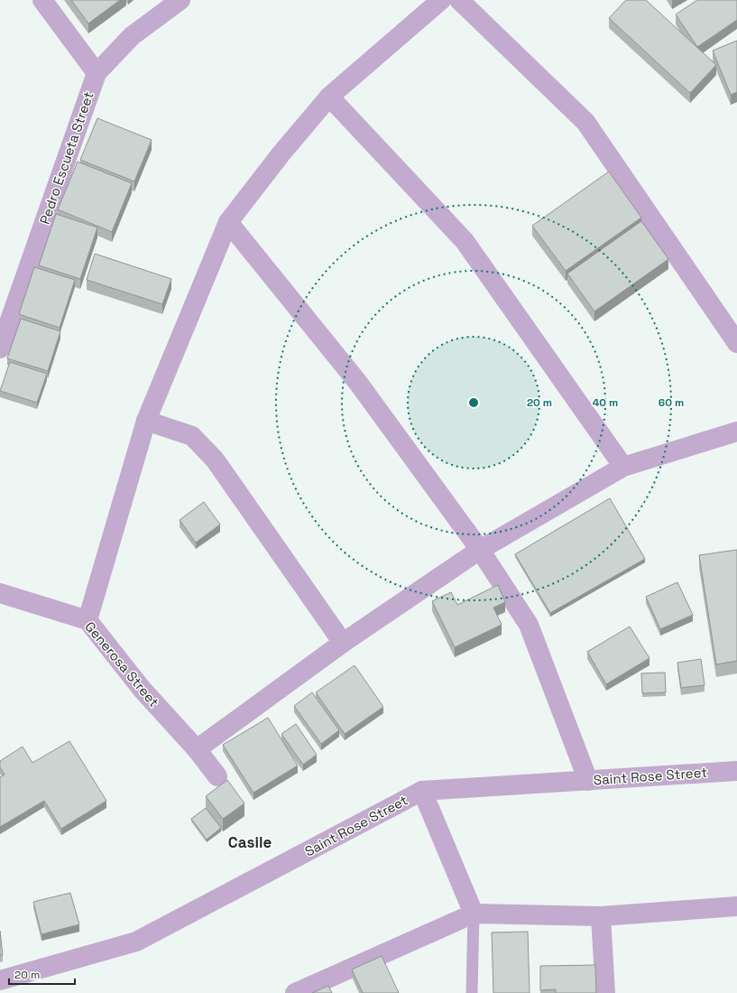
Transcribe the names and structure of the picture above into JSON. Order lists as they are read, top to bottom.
{
  "streets": {
    "street": ["Pedro Escueta Street", "Generosa Street", "Saint Rose Street"]
  },
  "districts": ["Casile"],
  "scale_bar": "20 m",
  "rings": ["20 m", "40 m", "60 m"]
}
